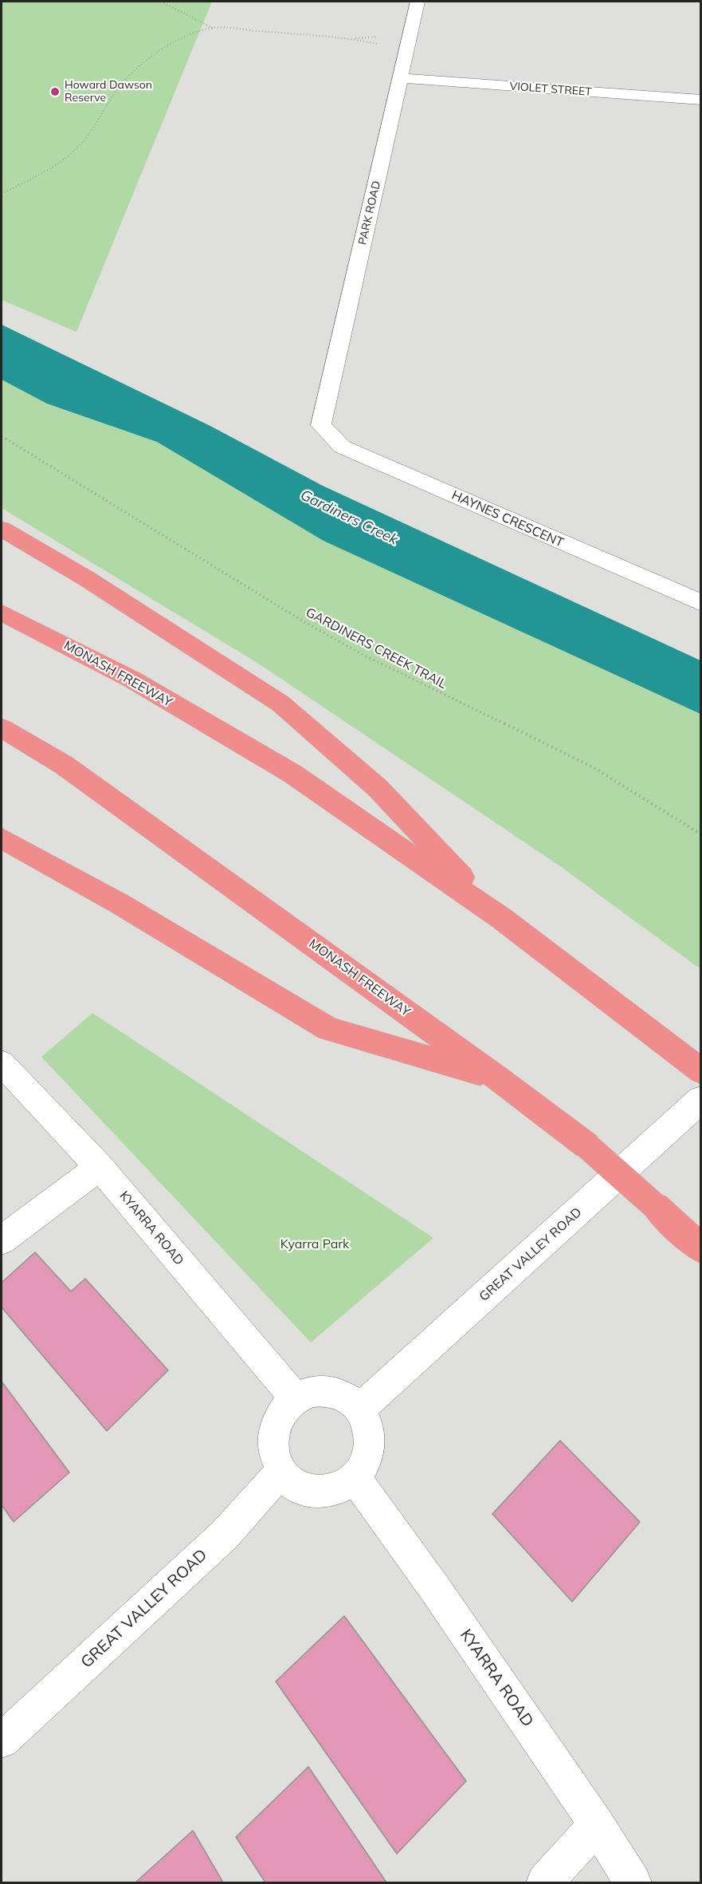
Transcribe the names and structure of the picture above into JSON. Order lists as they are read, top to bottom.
{
  "streets": {
    "highway": ["MONASH FREEWAY"],
    "street": [
      "VIOLET STREET",
      "PARK ROAD",
      "HAYNES CRESCENT",
      "KYARRA ROAD",
      "GREAT VALLEY ROAD"
    ],
    "path": ["GARDINERS CREEK TRAIL"]
  },
  "crossings": [
    ["VIOLET STREET", "PARK ROAD"],
    ["PARK ROAD", "HAYNES CRESCENT"],
    ["KYARRA ROAD", "GREAT VALLEY ROAD"]
  ],
  "water": ["Gardiners Creek"],
  "parks": ["Kyarra Park"],
  "places": ["Howard Dawson Reserve"]
}
